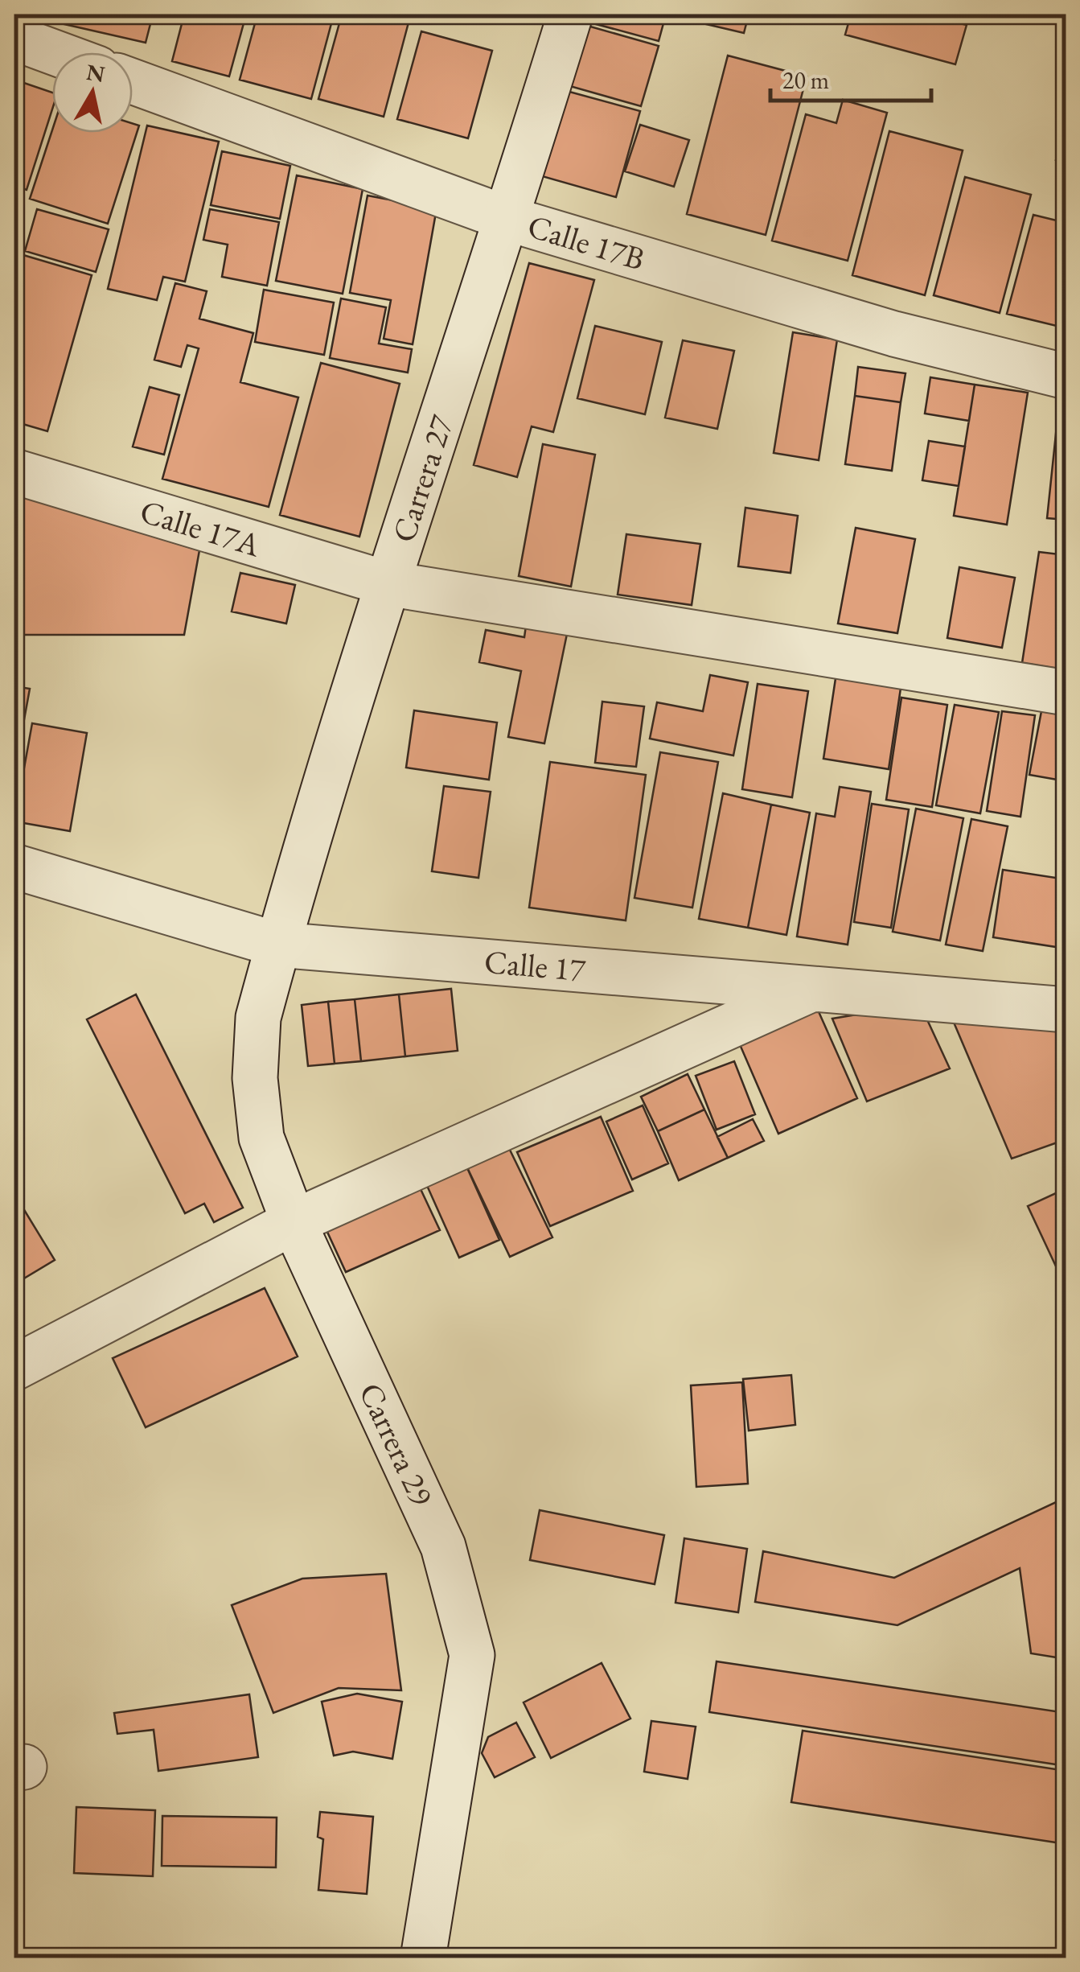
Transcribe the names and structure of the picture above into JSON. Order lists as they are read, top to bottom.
{
  "streets": {
    "street": [
      "Calle 17B",
      "Carrera 27",
      "Calle 17A",
      "Calle 17",
      "Carrera 29"
    ]
  },
  "crossings": [
    ["Calle 17B", "Carrera 27"],
    ["Carrera 27", "Calle 17A"],
    ["Carrera 27", "Calle 17"],
    ["Carrera 27", "Carrera 29"],
    ["Calle 17", "Carrera 29"]
  ],
  "scale_bar": "20 m",
  "north": "top"
}
